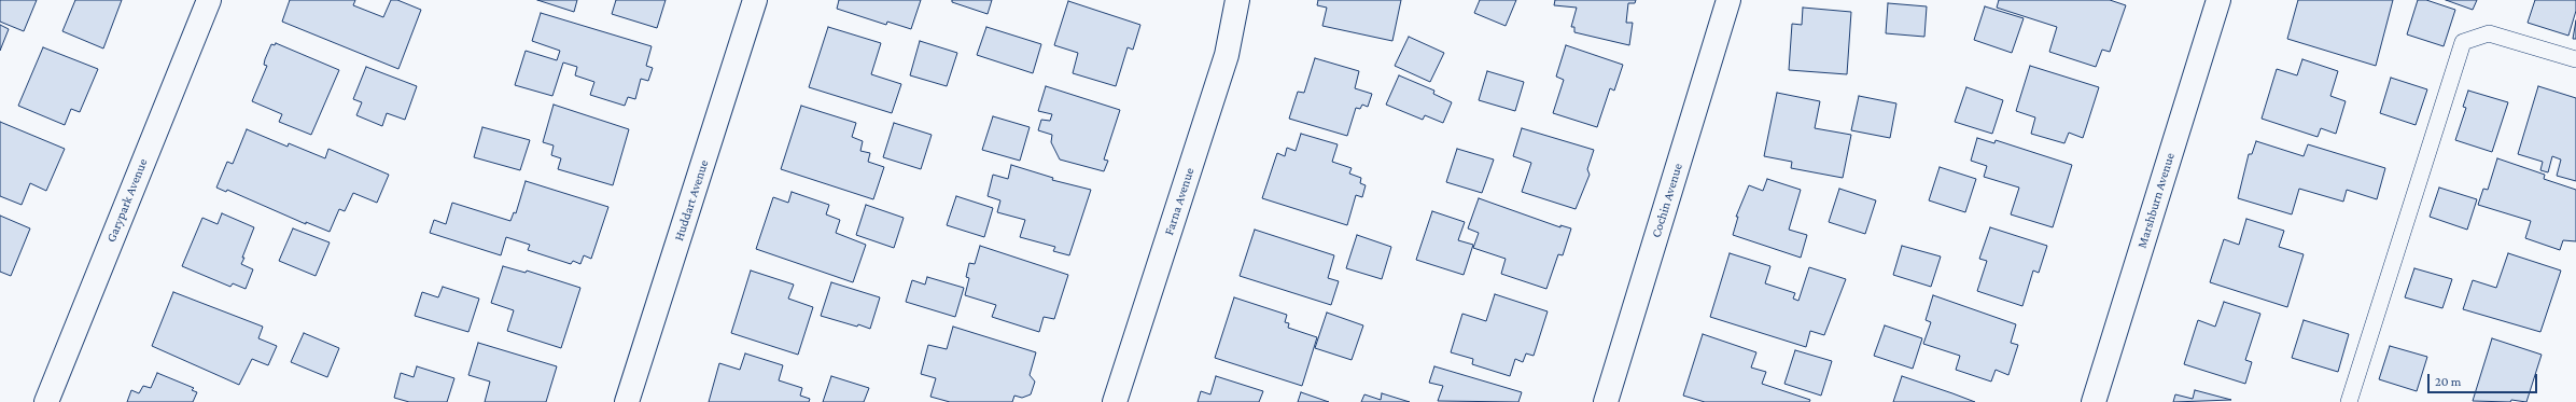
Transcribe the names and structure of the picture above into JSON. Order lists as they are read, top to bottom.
{
  "streets": {
    "street": [
      "Garypark Avenue",
      "Huddart Avenue",
      "Cochin Avenue",
      "Marshburn Avenue",
      "Farna Avenue"
    ]
  },
  "scale_bar": "20 m"
}
